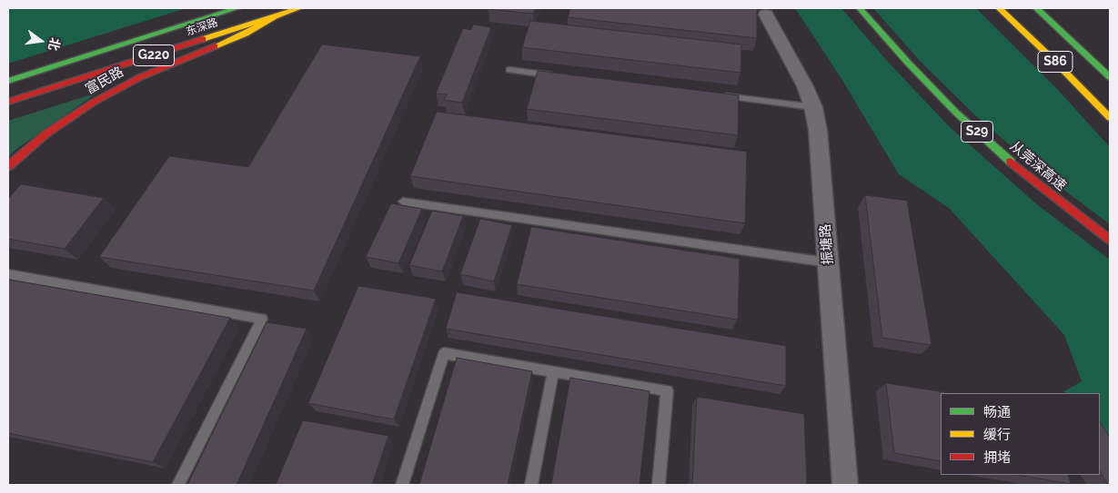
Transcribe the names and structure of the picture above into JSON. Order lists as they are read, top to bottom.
{
  "streets": {
    "main road": [
      "东深路",
      "G220",
      "S86",
      "富民路",
      "S29",
      "从莞深高速"
    ],
    "street": ["振塘路"]
  },
  "crossings": [
    ["东深路", "富民路"]
  ],
  "legend": ["畅通", "缓行", "拥堵"],
  "north": "right"
}
